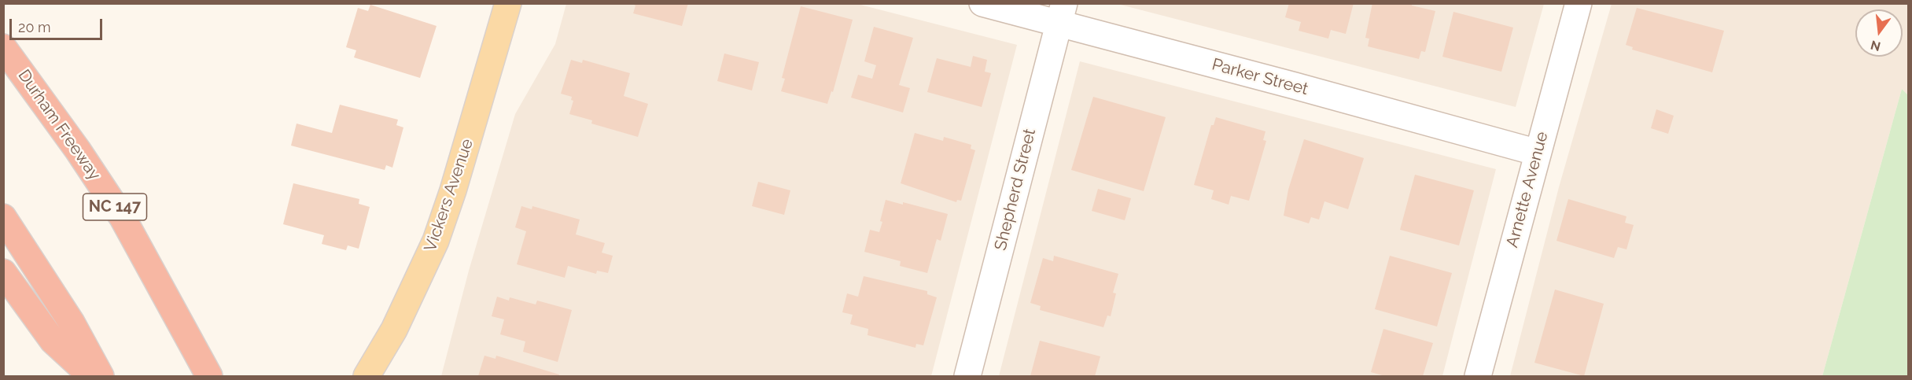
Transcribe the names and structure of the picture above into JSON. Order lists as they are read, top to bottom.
{
  "streets": {
    "highway": ["Durham Freeway", "NC 147"],
    "main road": ["Vickers Avenue"],
    "street": ["Parker Street", "Shepherd Street", "Arnette Avenue"]
  },
  "crossings": [
    ["Parker Street", "Shepherd Street"],
    ["Parker Street", "Arnette Avenue"]
  ],
  "scale_bar": "20 m",
  "north": "bottom"
}
